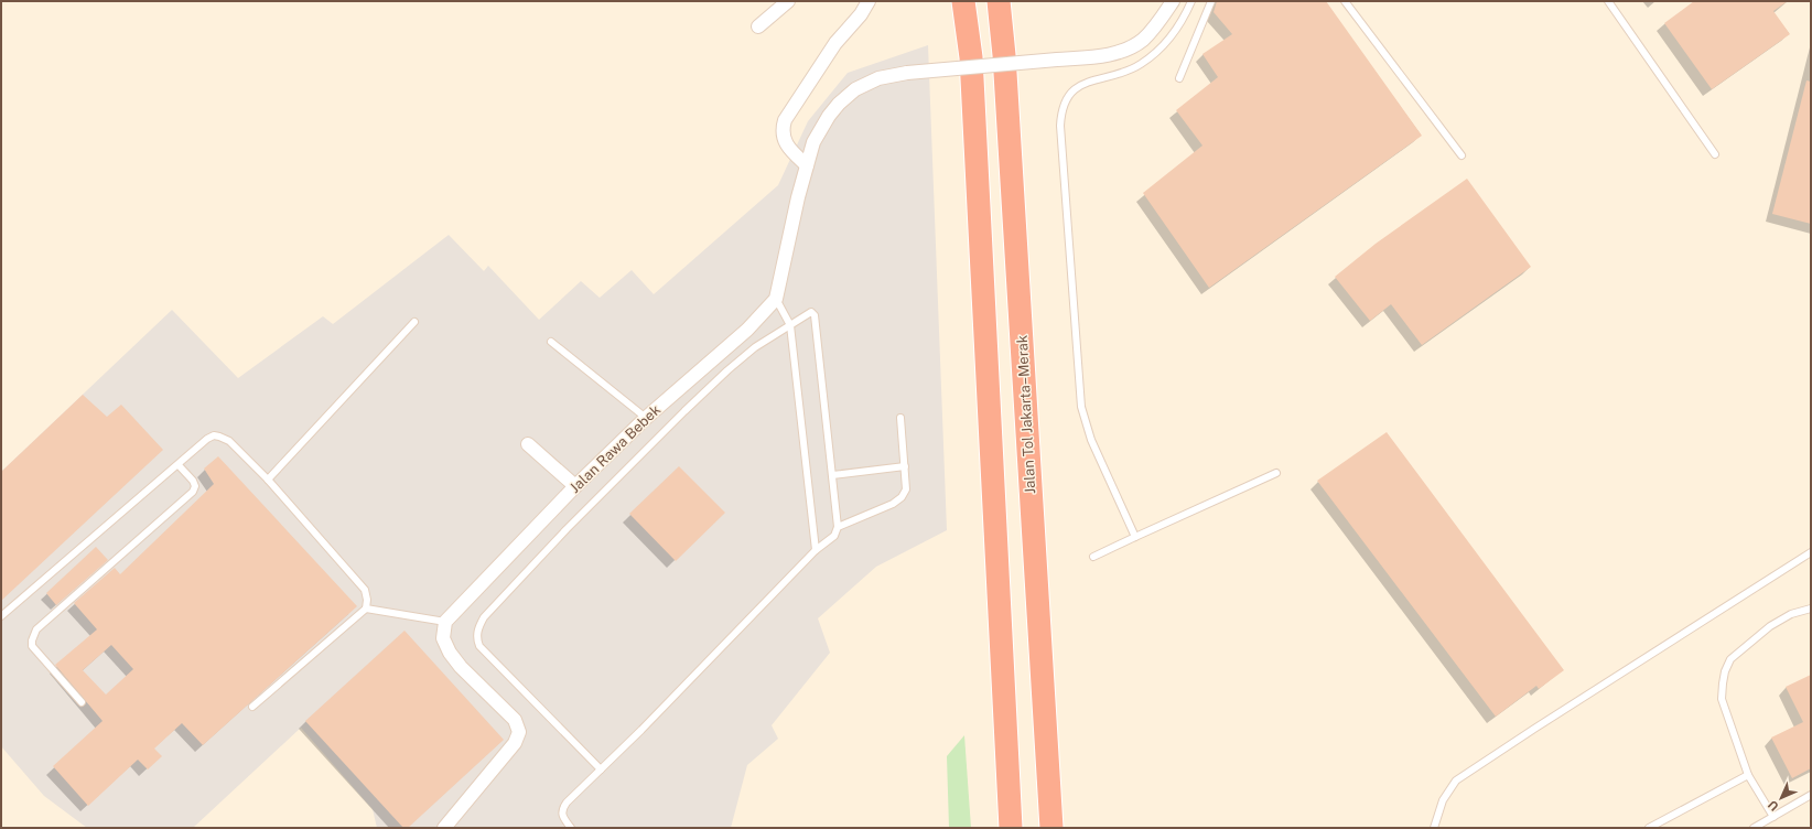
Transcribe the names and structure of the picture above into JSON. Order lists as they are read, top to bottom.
{
  "streets": {
    "highway": ["Jalan Tol Jakarta–Merak"],
    "street": ["Jalan Rawa Bebek"]
  },
  "north": "bottom left"
}
